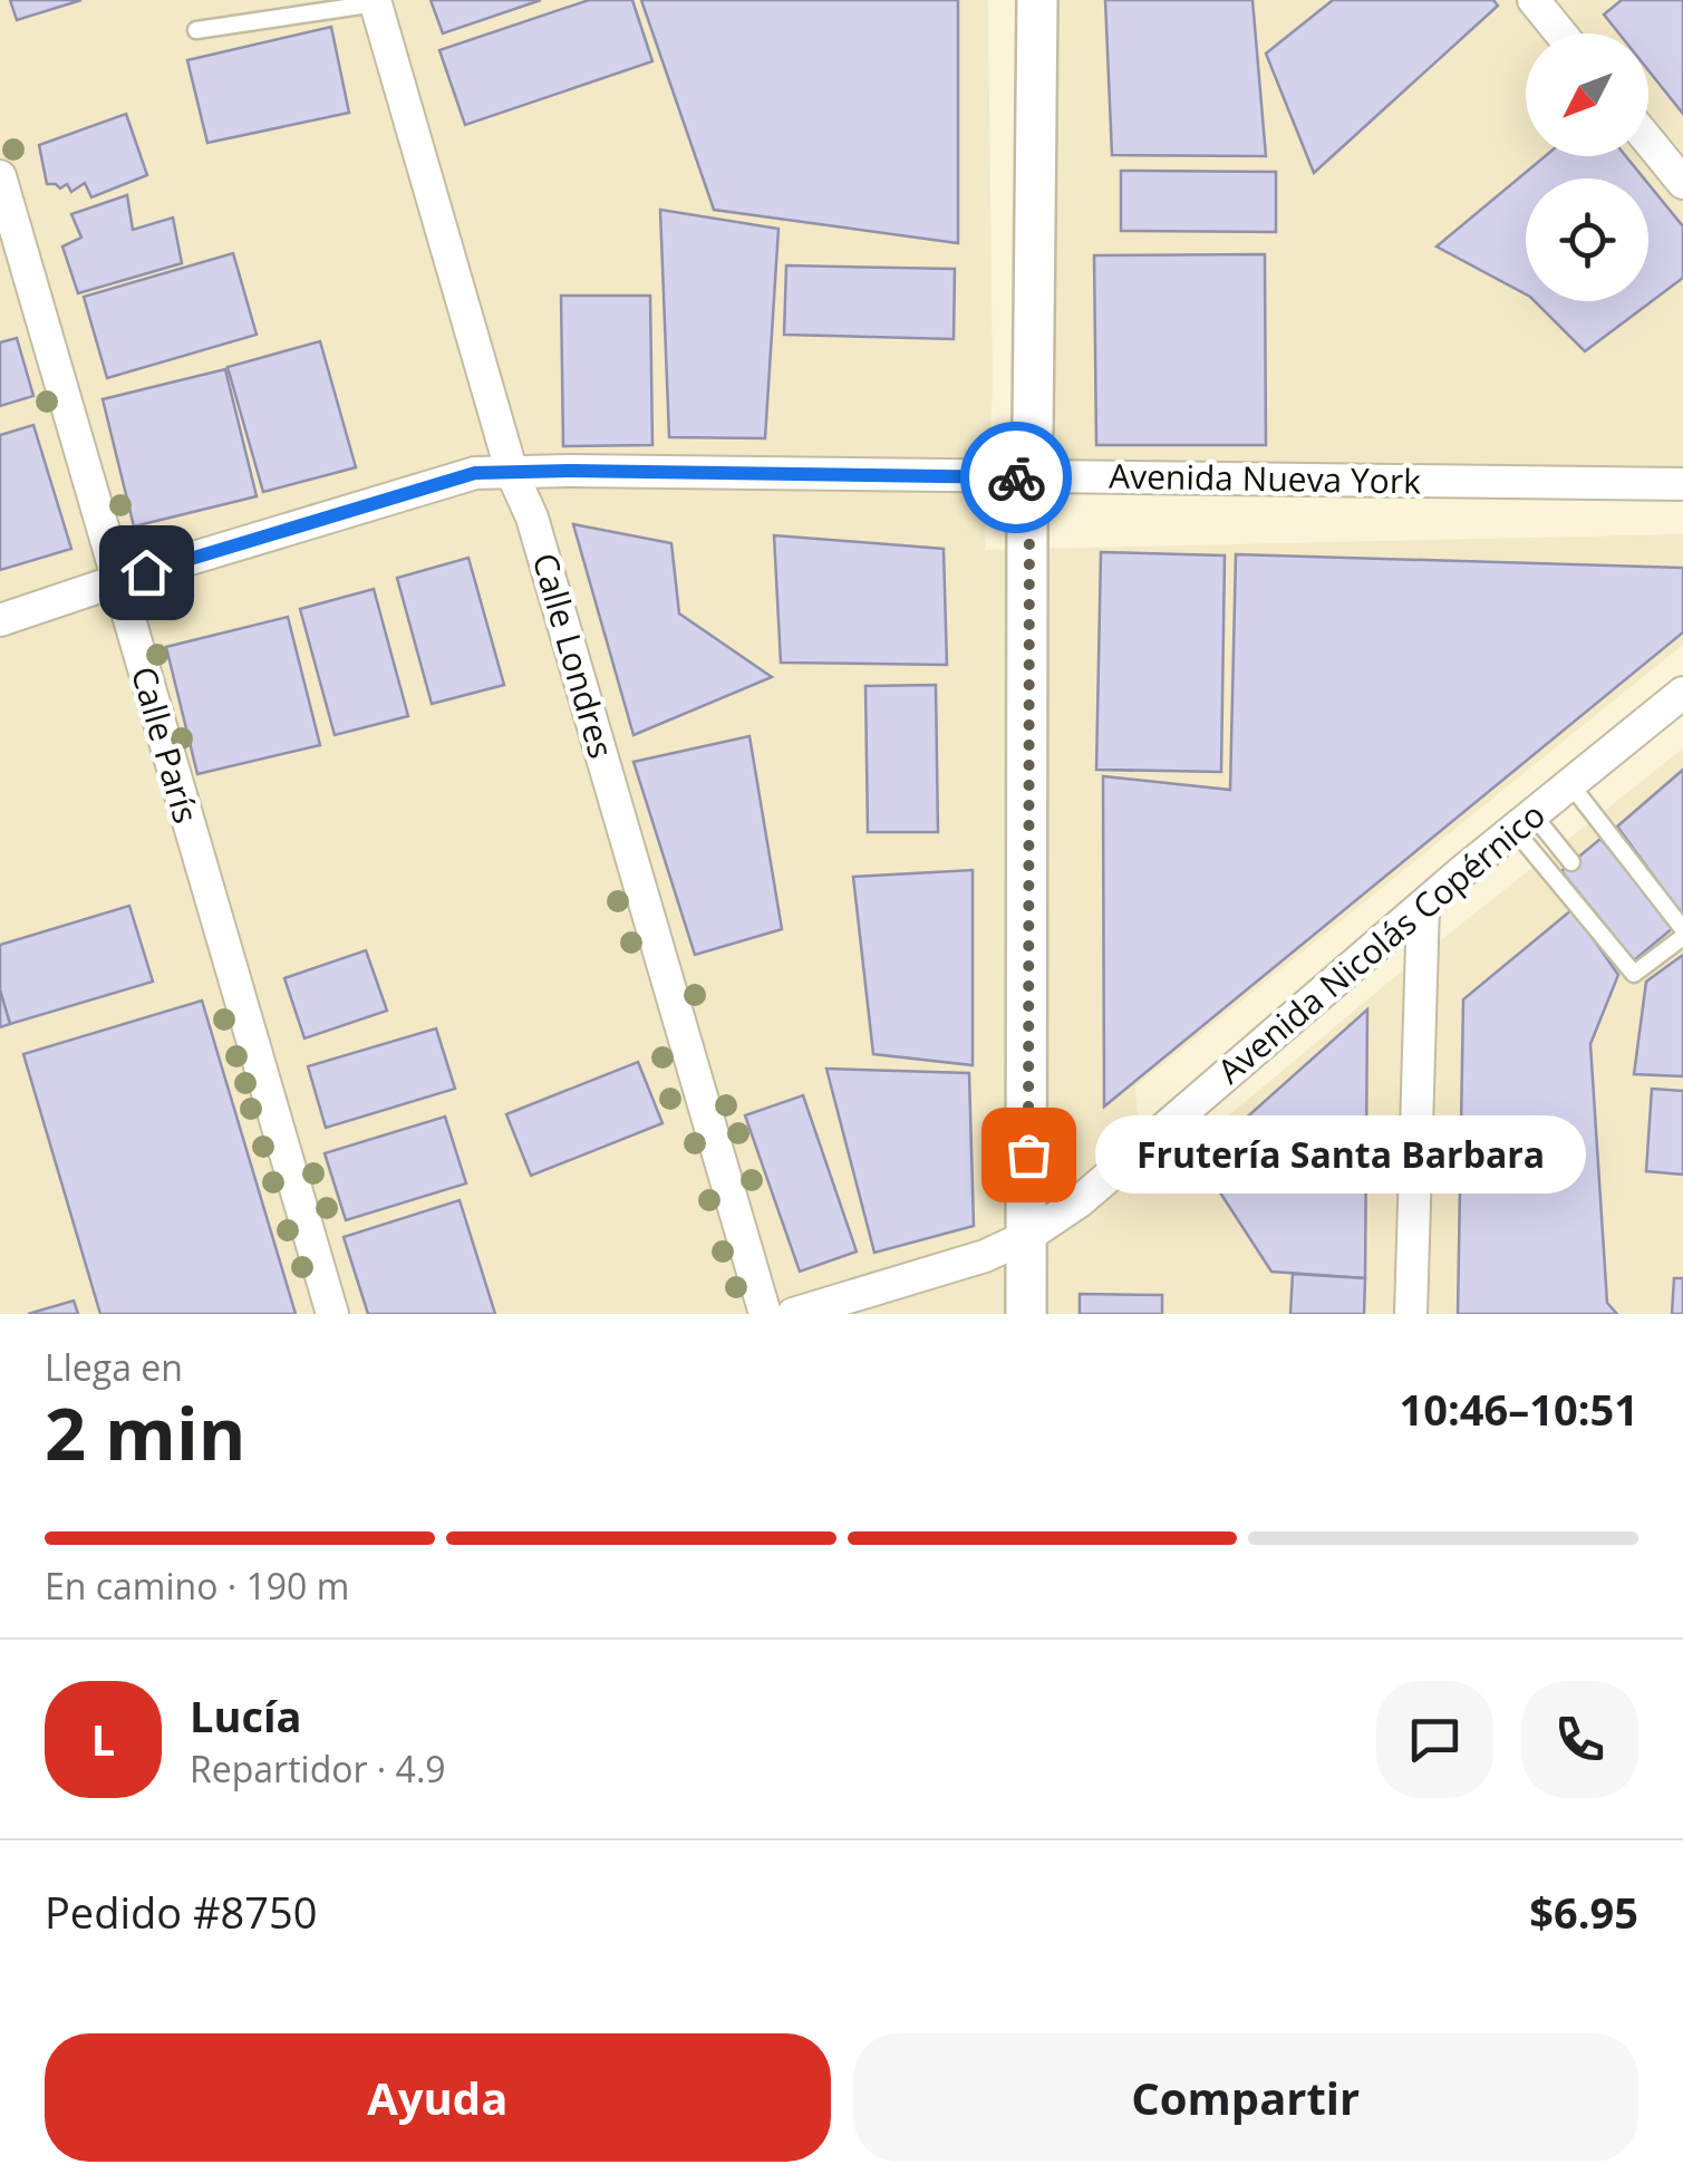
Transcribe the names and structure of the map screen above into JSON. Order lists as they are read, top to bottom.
{
  "streets": {
    "street": [
      "Avenida Nueva York",
      "Calle Londres",
      "Calle París",
      "Avenida Nicolás Copérnico"
    ]
  },
  "crossings": [
    ["Avenida Nueva York", "Calle Londres"],
    ["Avenida Nueva York", "Calle París"]
  ],
  "places": ["Frutería Santa Barbara"],
  "north": "bottom left",
  "page": {
    "bubble": "Frutería Santa Barbara",
    "heading": ["2 min", "Llega en", "10:46–10:51"],
    "panel": [
      "Lucía",
      "Repartidor · 4.9",
      "Pedido #8750",
      "$6.95"
    ],
    "bar": "En camino · 190 m",
    "round": "L",
    "buttons": ["Ayuda", "Compartir"]
  }
}
